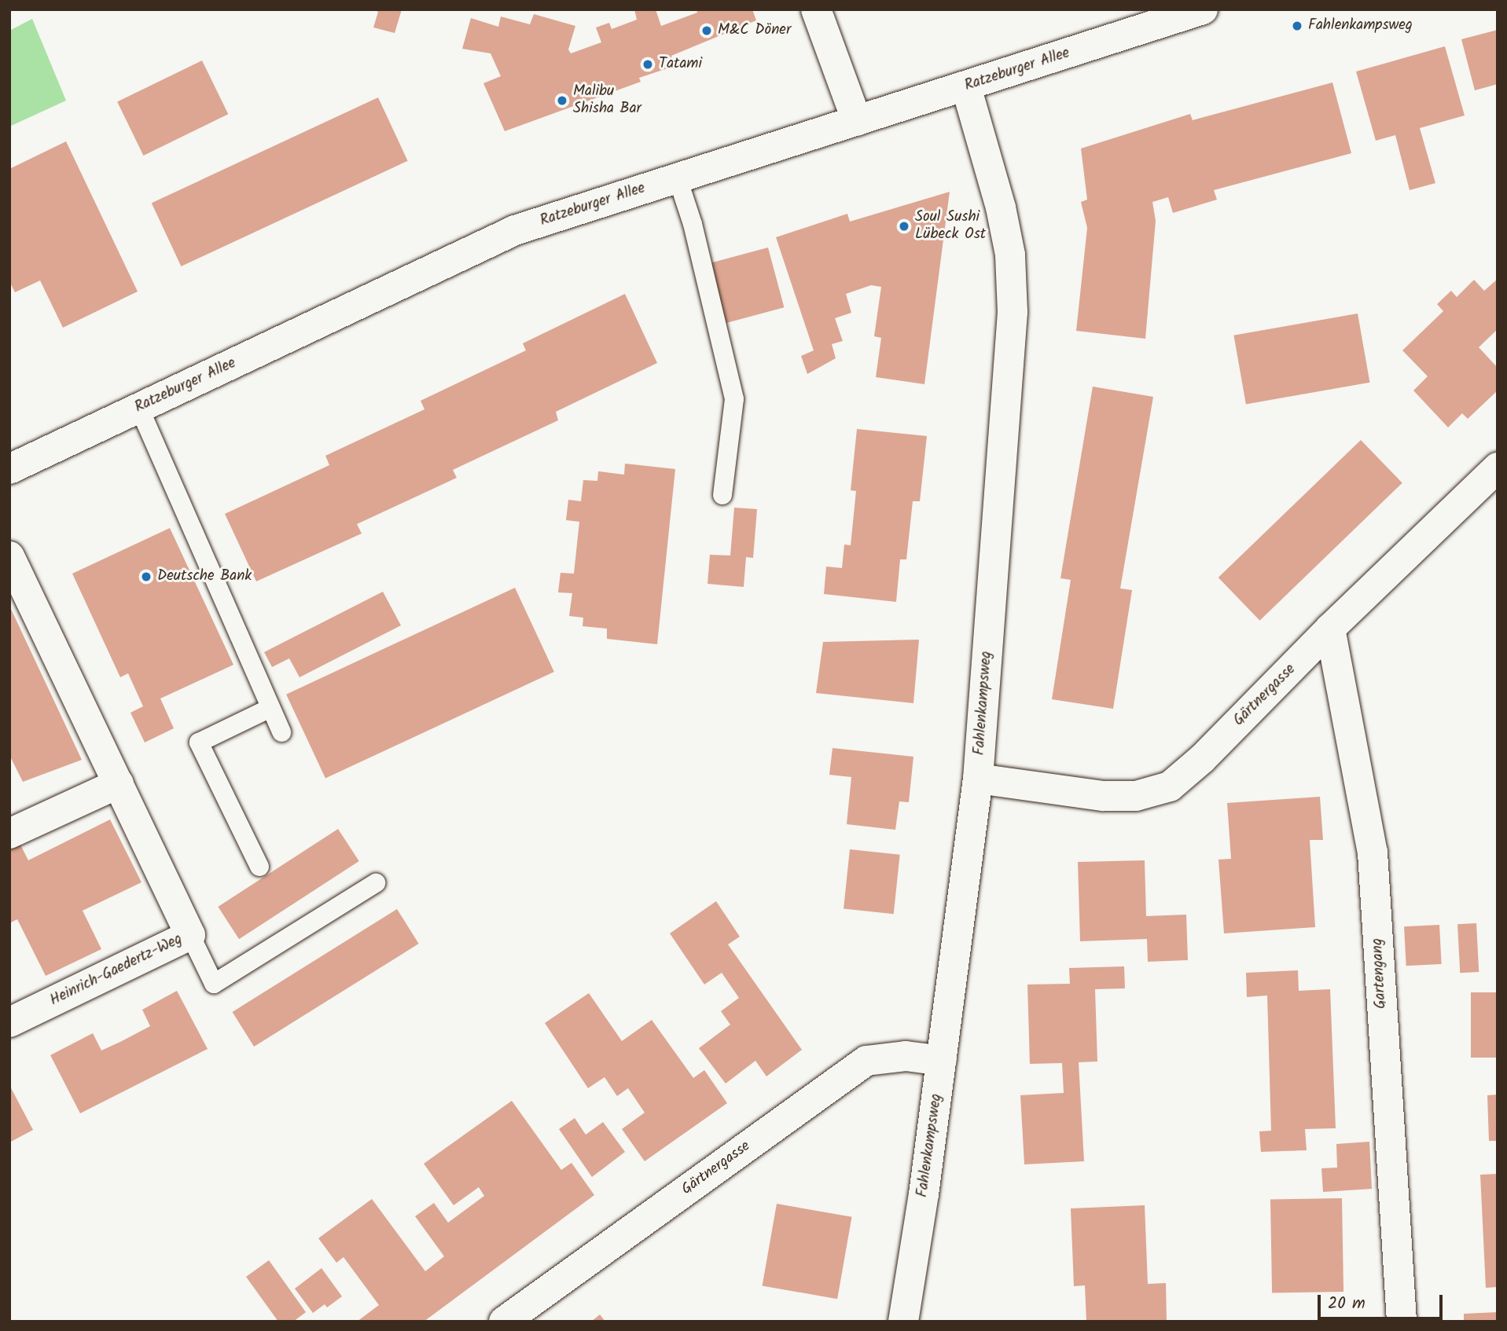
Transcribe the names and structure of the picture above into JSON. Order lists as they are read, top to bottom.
{
  "streets": {
    "street": [
      "Ratzeburger Allee",
      "Gärtnergasse",
      "Fahlenkampsweg",
      "Heinrich-Gaedertz-Weg",
      "Gartengang"
    ]
  },
  "crossings": [
    ["Ratzeburger Allee", "Fahlenkampsweg"],
    ["Gärtnergasse", "Fahlenkampsweg"],
    ["Gärtnergasse", "Gartengang"]
  ],
  "places": [
    "Fahlenkampsweg",
    "M&C Döner",
    "Tatami",
    "Malibu Shisha Bar",
    "Soul Sushi Lübeck Ost",
    "Deutsche Bank"
  ],
  "scale_bar": "20 m"
}
